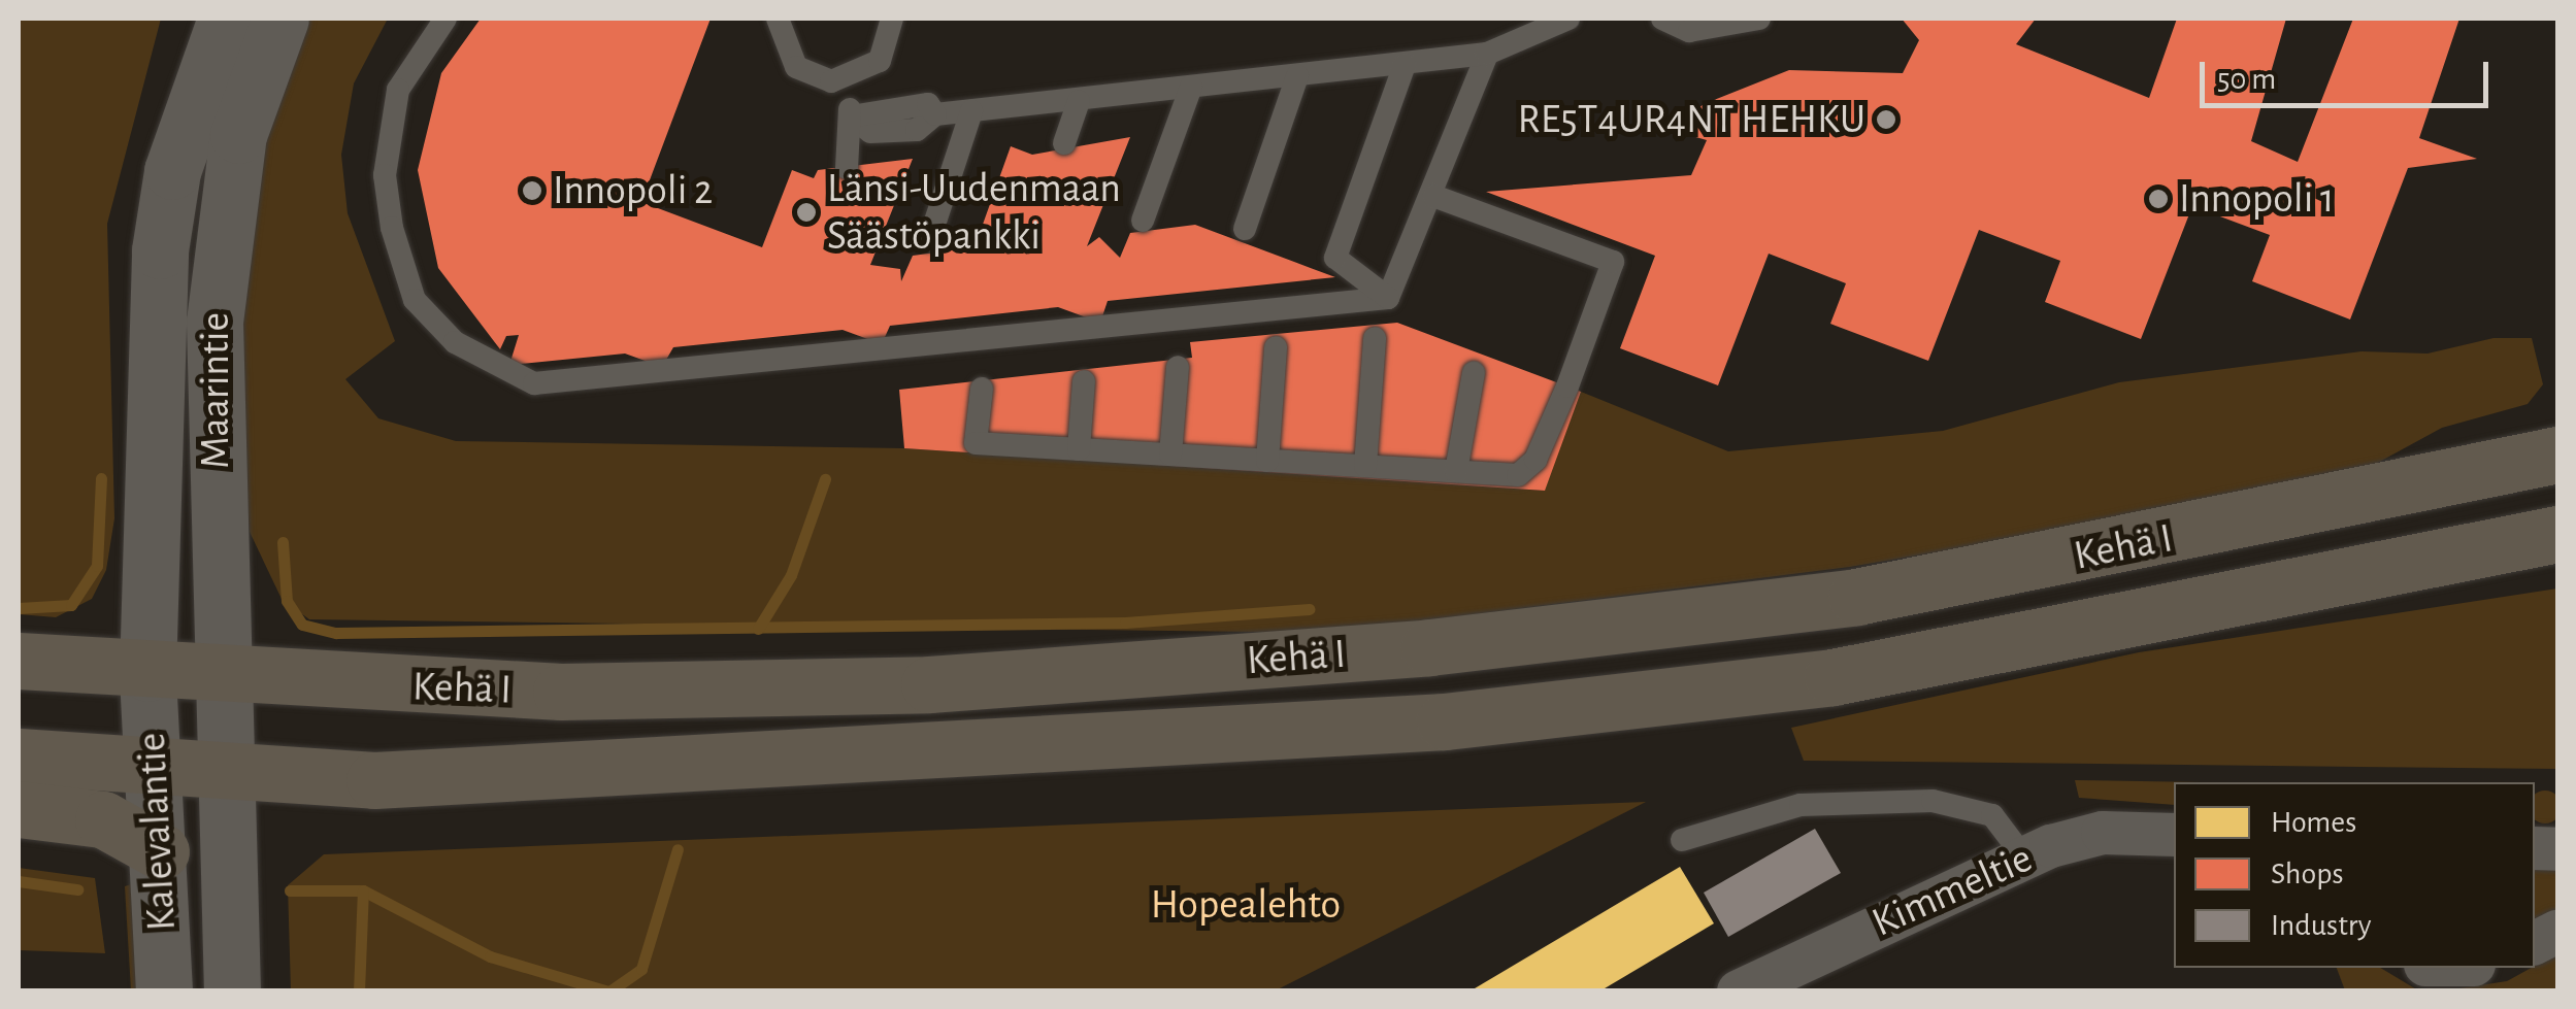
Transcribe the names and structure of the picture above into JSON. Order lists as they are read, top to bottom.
{
  "streets": {
    "highway": ["Kehä I"],
    "main road": ["Maarintie", "Kalevalantie"],
    "street": ["Kimmeltie"]
  },
  "crossings": [
    ["Maarintie", "Kehä I"],
    ["Maarintie", "Kalevalantie"],
    ["Kehä I", "Kalevalantie"]
  ],
  "parks": ["Hopealehto"],
  "places": [
    "RE5T4UR4NT HEHKU",
    "Innopoli 2",
    "Innopoli 1",
    "Länsi-Uudenmaan Säästöpankki"
  ],
  "legend": ["Homes", "Shops", "Industry"],
  "scale_bar": "50 m"
}
